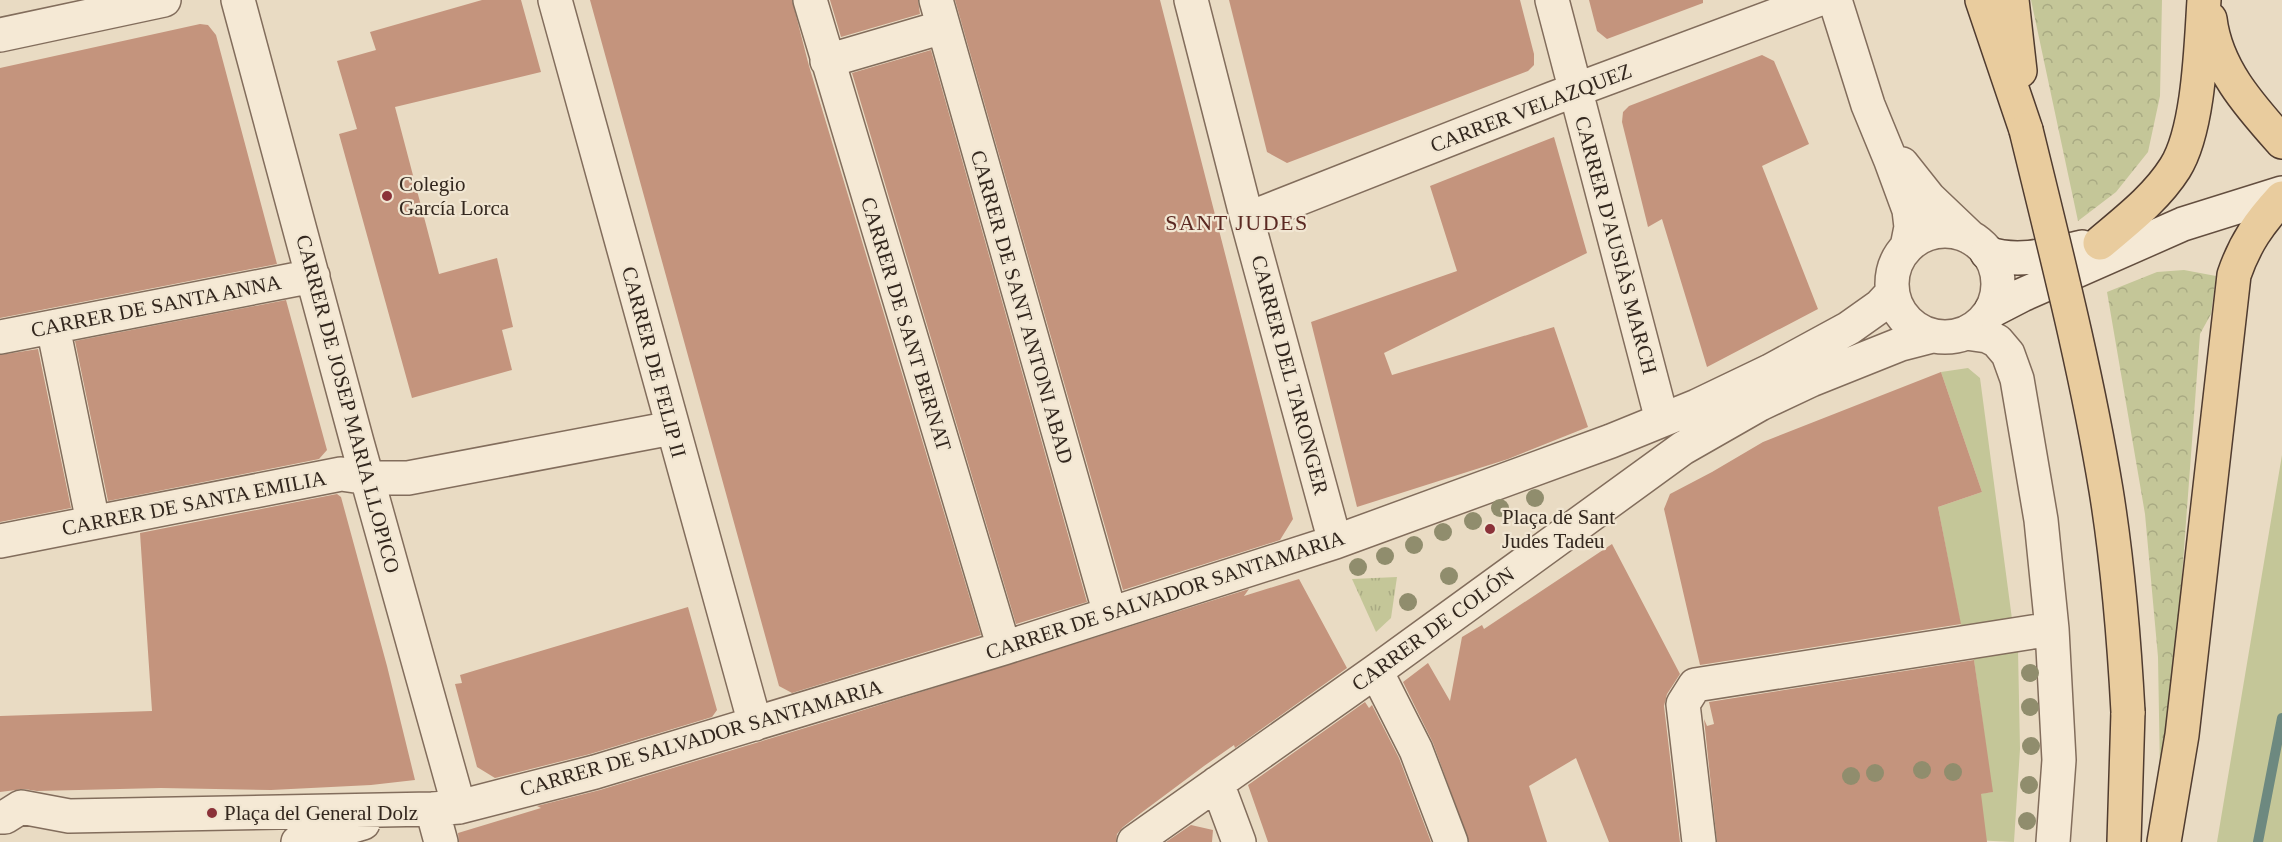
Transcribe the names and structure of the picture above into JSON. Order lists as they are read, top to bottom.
{
  "streets": {
    "street": [
      "CARRER VELAZQUEZ",
      "CARRER D'AUSIÀS MARCH",
      "CARRER DE SANTA ANNA",
      "CARRER DE SANT ANTONI ABAD",
      "CARRER DE SANT BERNAT",
      "CARRER DE FELIP II",
      "CARRER DEL TARONGER",
      "CARRER DE JOSEP MARIA LLOPICO",
      "CARRER DE SANTA EMILIA",
      "CARRER DE SALVADOR SANTAMARIA",
      "CARRER DE COLÓN"
    ]
  },
  "crossings": [
    ["CARRER VELAZQUEZ", "CARRER D'AUSIÀS MARCH"],
    ["CARRER VELAZQUEZ", "CARRER DEL TARONGER"],
    ["CARRER D'AUSIÀS MARCH", "CARRER DE SALVADOR SANTAMARIA"],
    ["CARRER DE SANTA ANNA", "CARRER DE JOSEP MARIA LLOPICO"],
    ["CARRER DE SANT ANTONI ABAD", "CARRER DE SALVADOR SANTAMARIA"],
    ["CARRER DE SANT BERNAT", "CARRER DE SALVADOR SANTAMARIA"],
    ["CARRER DE FELIP II", "CARRER DE SANTA EMILIA"],
    ["CARRER DE FELIP II", "CARRER DE SALVADOR SANTAMARIA"],
    ["CARRER DEL TARONGER", "CARRER DE SALVADOR SANTAMARIA"],
    ["CARRER DE JOSEP MARIA LLOPICO", "CARRER DE SANTA EMILIA"],
    ["CARRER DE JOSEP MARIA LLOPICO", "CARRER DE SALVADOR SANTAMARIA"],
    ["CARRER DE SALVADOR SANTAMARIA", "CARRER DE COLÓN"]
  ],
  "districts": ["SANT JUDES"],
  "places": ["Colegio García Lorca", "Plaça de Sant Judes Tadeu", "Plaça del General Dolz"]
}
